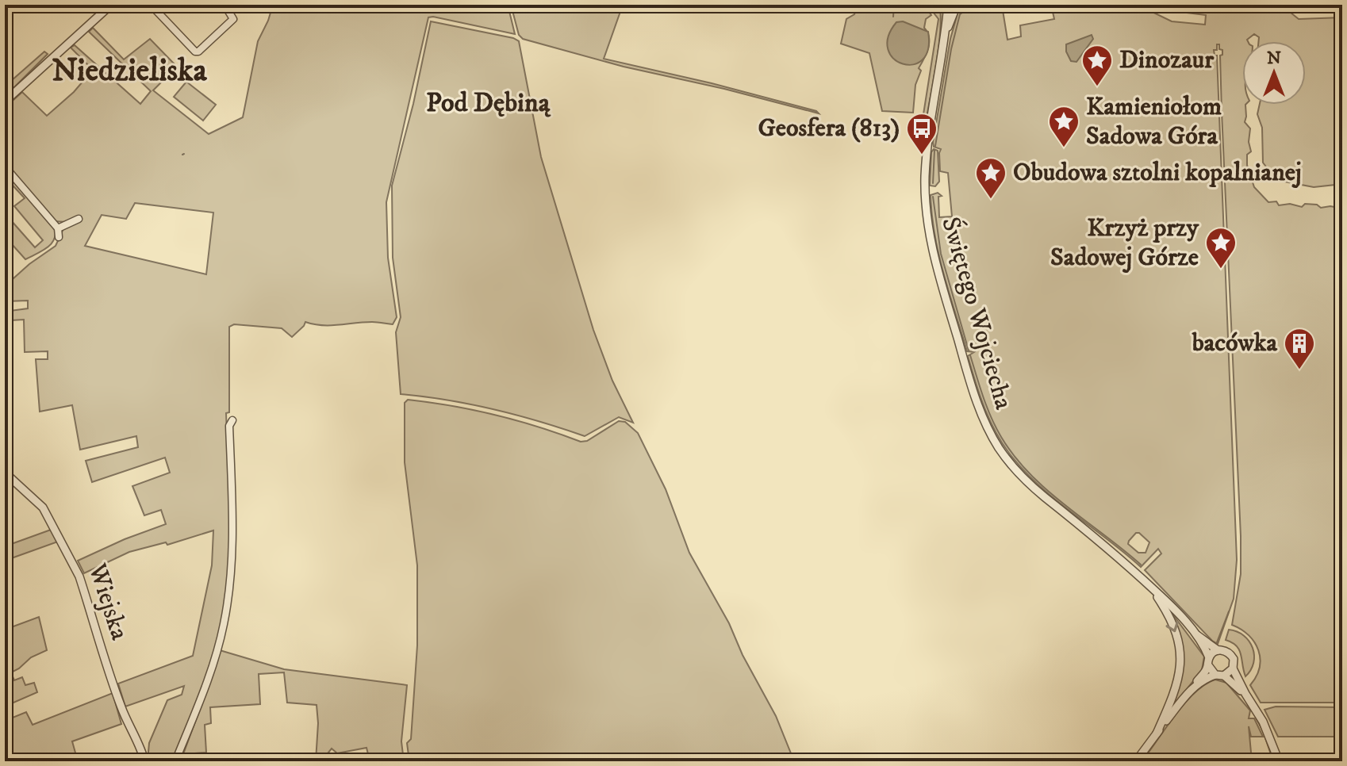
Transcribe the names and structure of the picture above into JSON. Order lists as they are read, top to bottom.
{
  "streets": {
    "street": ["Świętego Wojciecha", "Wiejska"]
  },
  "districts": ["Niedzieliska", "Pod Dębiną"],
  "places": {
    "place": [
      "Dinozaur",
      "Kamieniołom Sadowa Góra",
      "Obudowa sztolni kopalnianej",
      "Krzyż przy Sadowej Górze"
    ],
    "bus stop": ["Geosfera (813)"],
    "building": ["bacówka"]
  },
  "north": "top"
}
